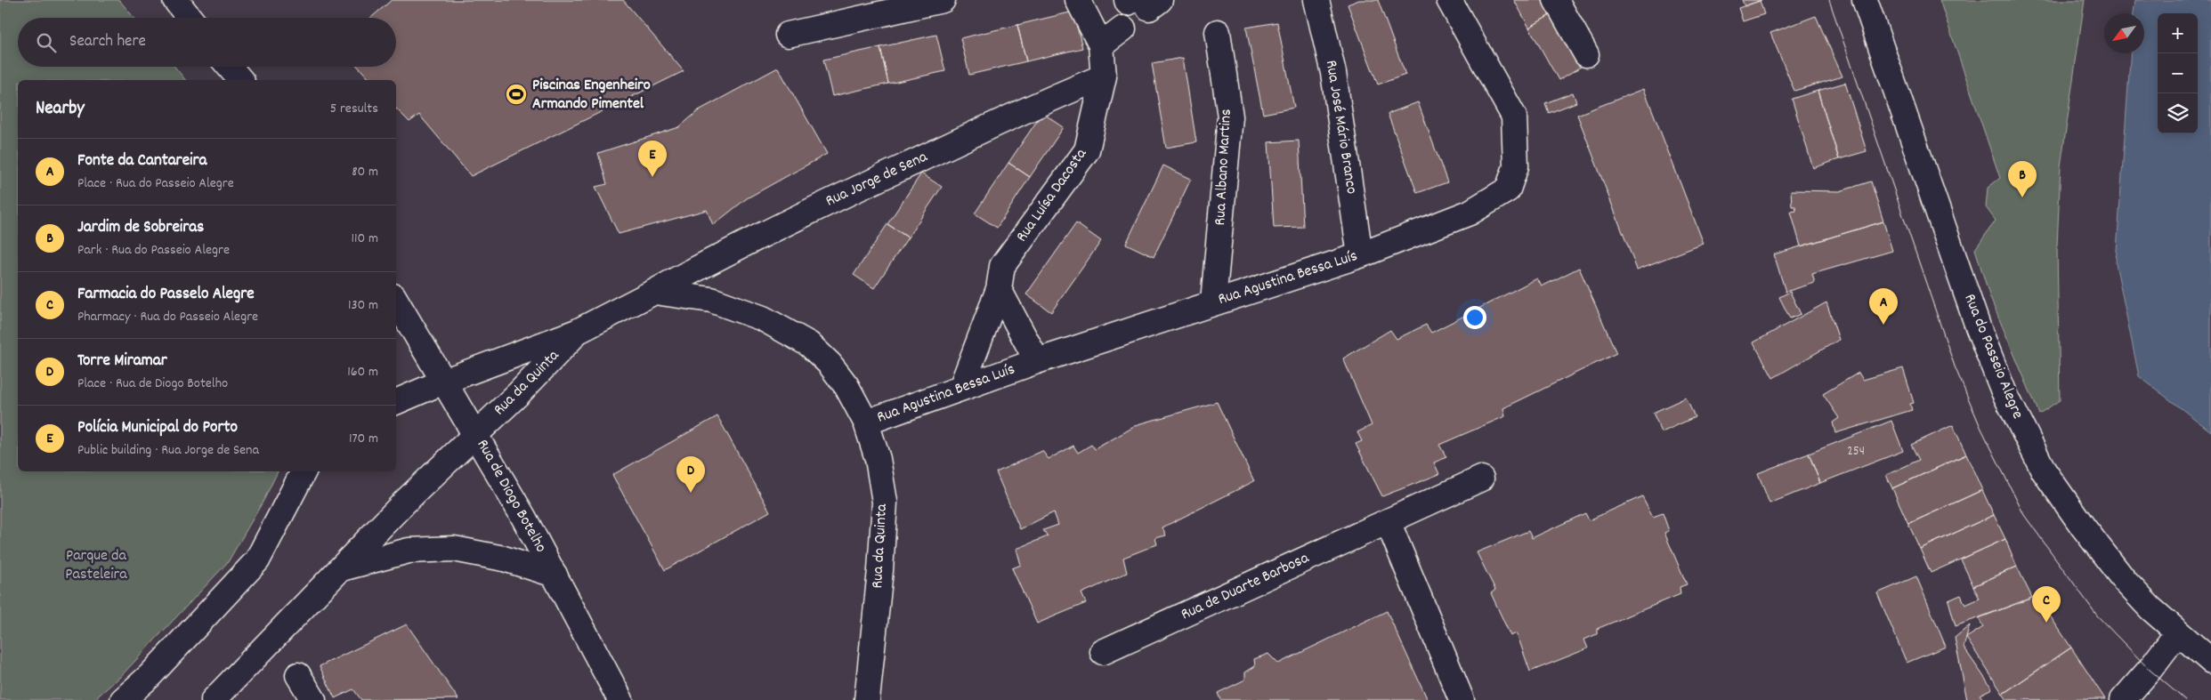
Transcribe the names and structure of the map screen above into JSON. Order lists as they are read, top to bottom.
{
  "streets": {
    "street": [
      "Rua José Mário Branco",
      "Rua Albano Martins",
      "Rua Jorge de Sena",
      "Rua Luísa Dacosta",
      "Rua Agustina Bessa Luís",
      "Rua do Passeio Alegre",
      "Rua da Quinta",
      "Rua de Diogo Botelho",
      "Rua de Duarte Barbosa"
    ]
  },
  "crossings": [
    ["Rua José Mário Branco", "Rua Agustina Bessa Luís"],
    ["Rua Albano Martins", "Rua Agustina Bessa Luís"],
    ["Rua Jorge de Sena", "Rua Luísa Dacosta"],
    ["Rua Jorge de Sena", "Rua da Quinta"],
    ["Rua Luísa Dacosta", "Rua Agustina Bessa Luís"],
    ["Rua Agustina Bessa Luís", "Rua da Quinta"],
    ["Rua da Quinta", "Rua de Diogo Botelho"]
  ],
  "parks": ["Parque da Pasteleira"],
  "places": {
    "sports": ["Piscinas Engenheiro Armando Pimentel"]
  },
  "house_numbers": ["254"],
  "north": "bottom left",
  "page": {
    "map_buttons": ["+", "−"],
    "search": "Search here",
    "heading": ["Nearby", "5 results"],
    "list": [
      {
        "mark": "A",
        "name": "Fonte da Cantareira",
        "note": "Place · Rua do Passeio Alegre",
        "value": "80 m"
      },
      {
        "mark": "B",
        "name": "Jardim de Sobreiras",
        "note": "Park · Rua do Passeio Alegre",
        "value": "110 m"
      },
      {
        "mark": "C",
        "name": "Farmacia do Passelo Alegre",
        "note": "Pharmacy · Rua do Passeio Alegre",
        "value": "130 m"
      },
      {
        "mark": "D",
        "name": "Torre Miramar",
        "note": "Place · Rua de Diogo Botelho",
        "value": "160 m"
      },
      {
        "mark": "E",
        "name": "Polícia Municipal do Porto",
        "note": "Public building · Rua Jorge de Sena",
        "value": "170 m"
      }
    ],
    "pins": [
      "E",
      "B",
      "A",
      "D",
      "C"
    ]
  }
}
